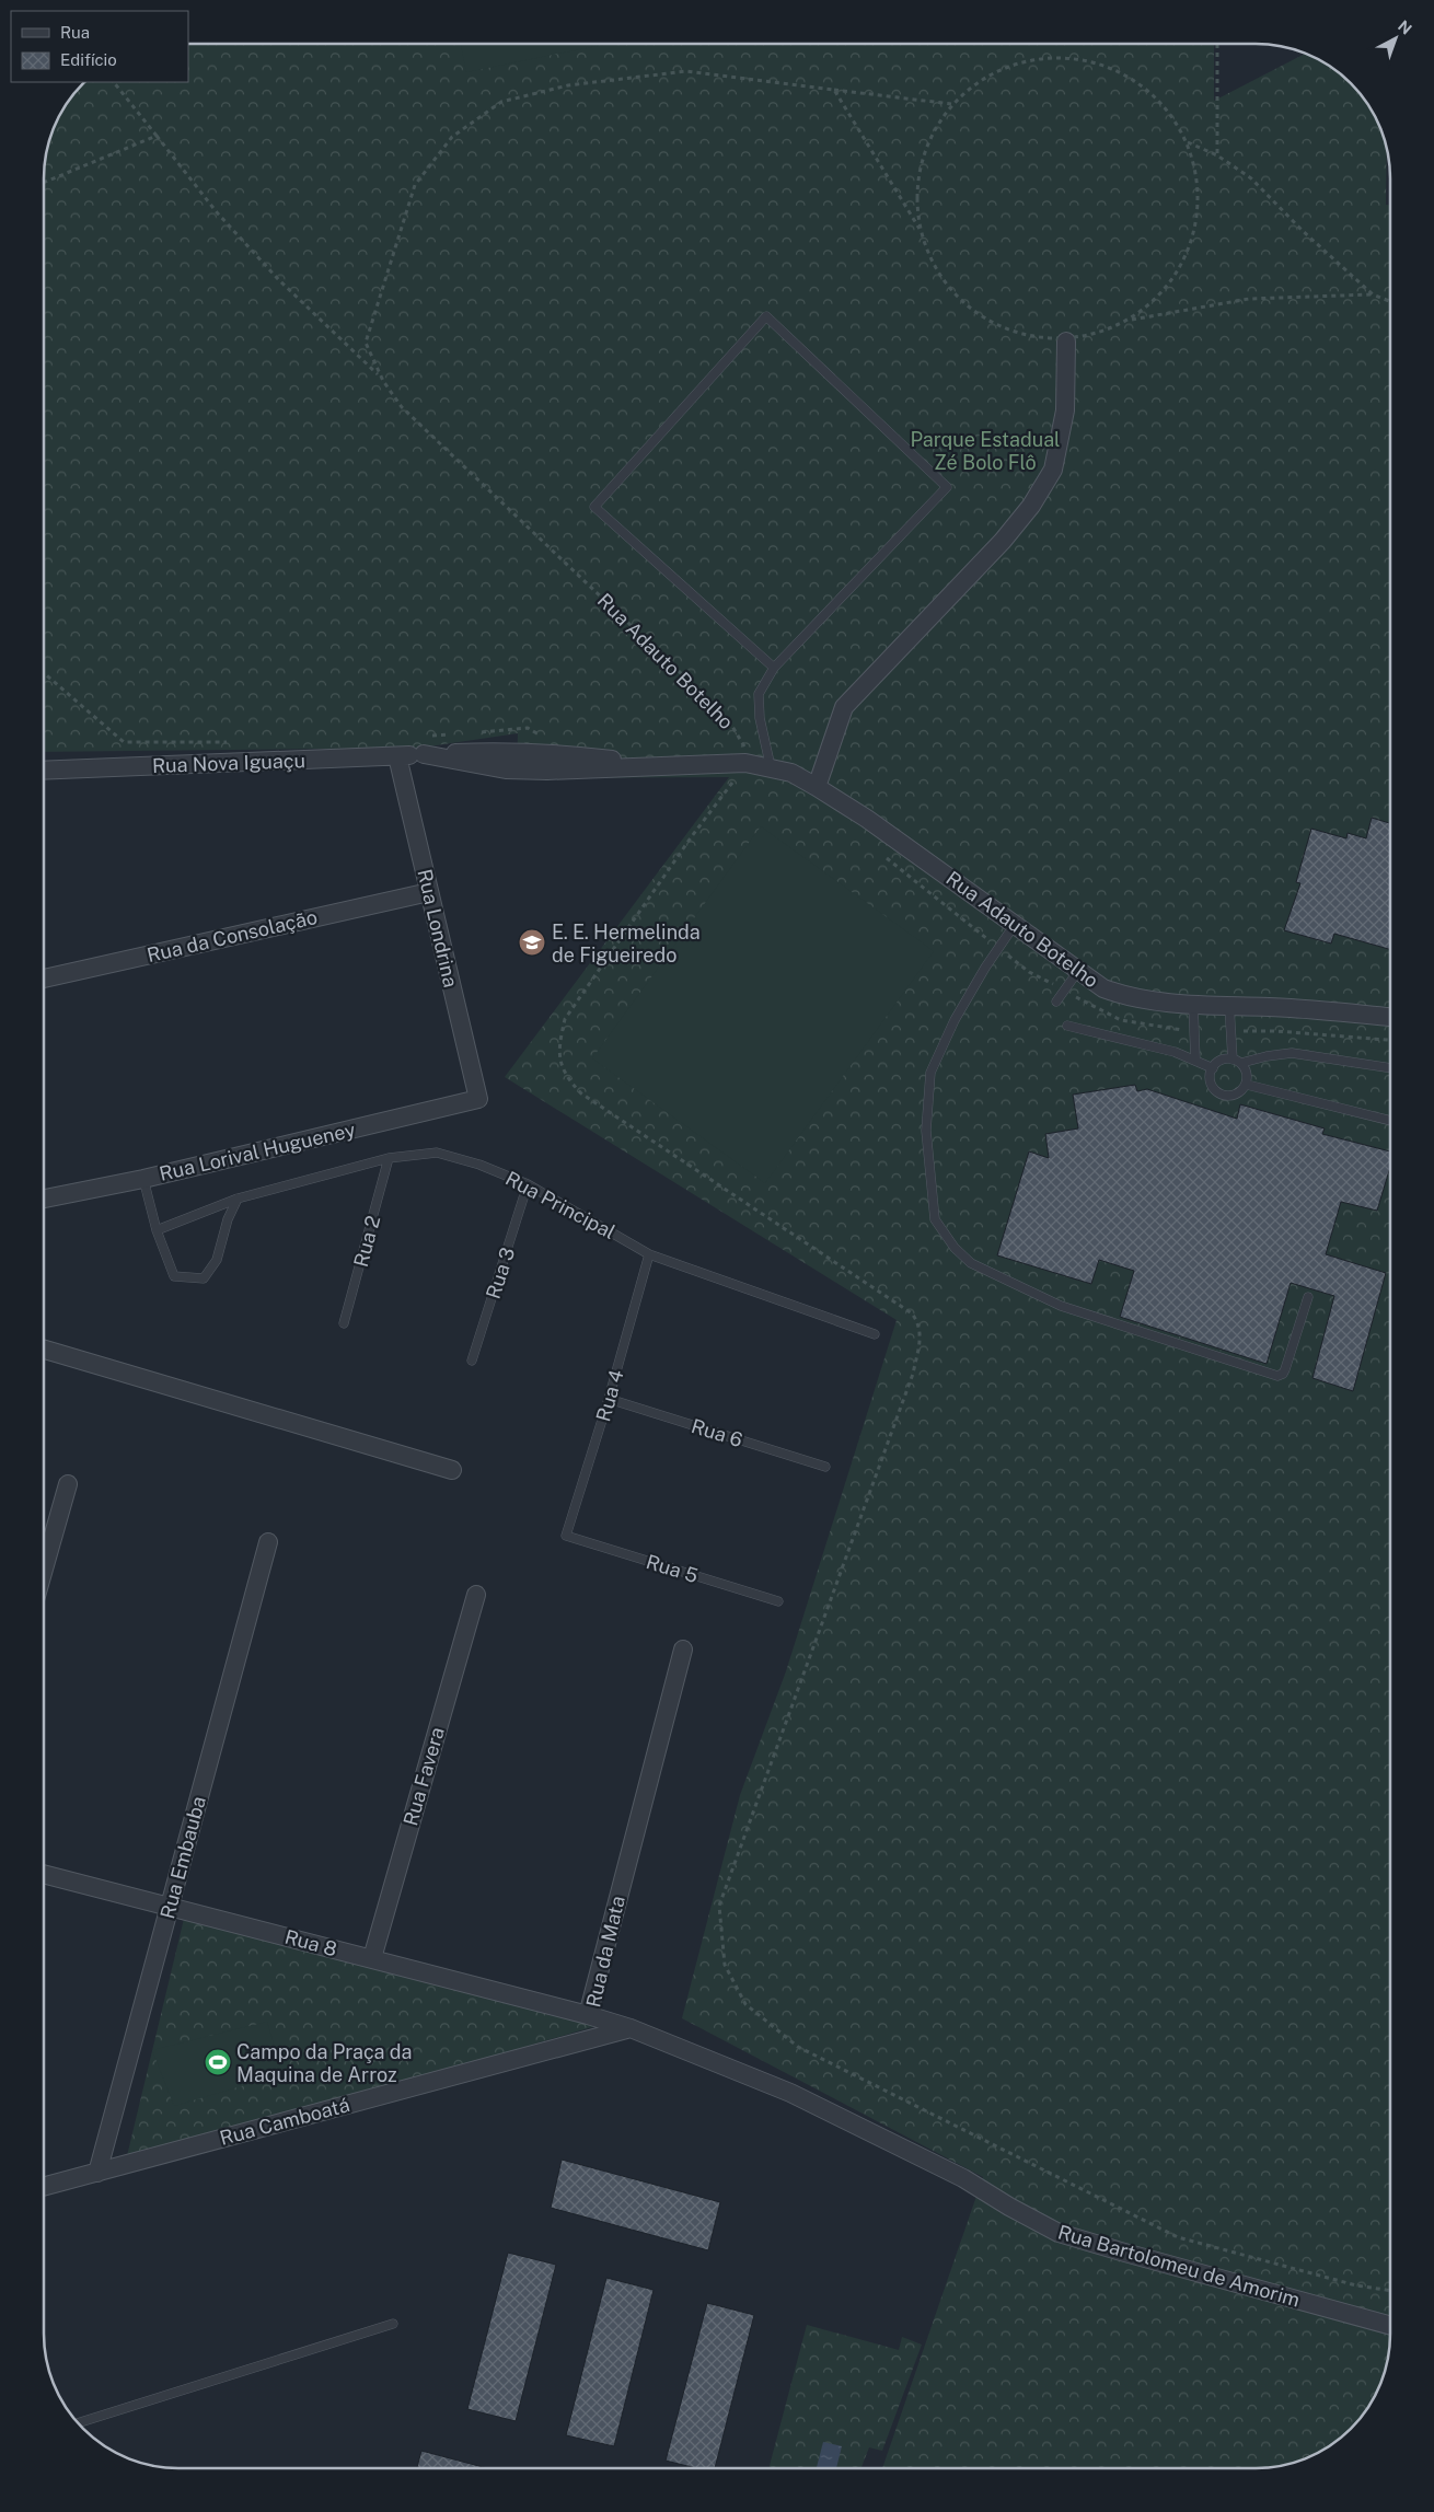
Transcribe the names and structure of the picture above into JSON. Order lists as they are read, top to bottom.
{
  "streets": {
    "street": [
      "Rua Adauto Botelho",
      "Rua Nova Iguaçu",
      "Rua Londrina",
      "Rua da Consolação",
      "Rua Lorival Hugueney",
      "Rua Favera",
      "Rua Embauba",
      "Rua 8",
      "Rua da Mata",
      "Rua Camboatá",
      "Rua Bartolomeu de Amorim"
    ],
    "lane": [
      "Rua Principal",
      "Rua 2",
      "Rua 3",
      "Rua 4",
      "Rua 6",
      "Rua 5"
    ]
  },
  "crossings": [
    ["Rua Adauto Botelho", "Rua Nova Iguaçu"],
    ["Rua Nova Iguaçu", "Rua Londrina"],
    ["Rua Londrina", "Rua da Consolação"],
    ["Rua Londrina", "Rua Lorival Hugueney"],
    ["Rua Principal", "Rua 2"],
    ["Rua Principal", "Rua 3"],
    ["Rua Principal", "Rua 4"],
    ["Rua 4", "Rua 6"],
    ["Rua 4", "Rua 5"],
    ["Rua Favera", "Rua 8"],
    ["Rua Embauba", "Rua 8"],
    ["Rua Embauba", "Rua Camboatá"],
    ["Rua 8", "Rua da Mata"],
    ["Rua da Mata", "Rua Camboatá"],
    ["Rua da Mata", "Rua Bartolomeu de Amorim"]
  ],
  "parks": ["Parque Estadual Zé Bolo Flô"],
  "places": {
    "school or university": ["E. E. Hermelinda de Figueiredo"],
    "sports": ["Campo da Praça da Maquina de Arroz"]
  },
  "legend": ["Rua", "Edifício"],
  "north": "top right"
}
